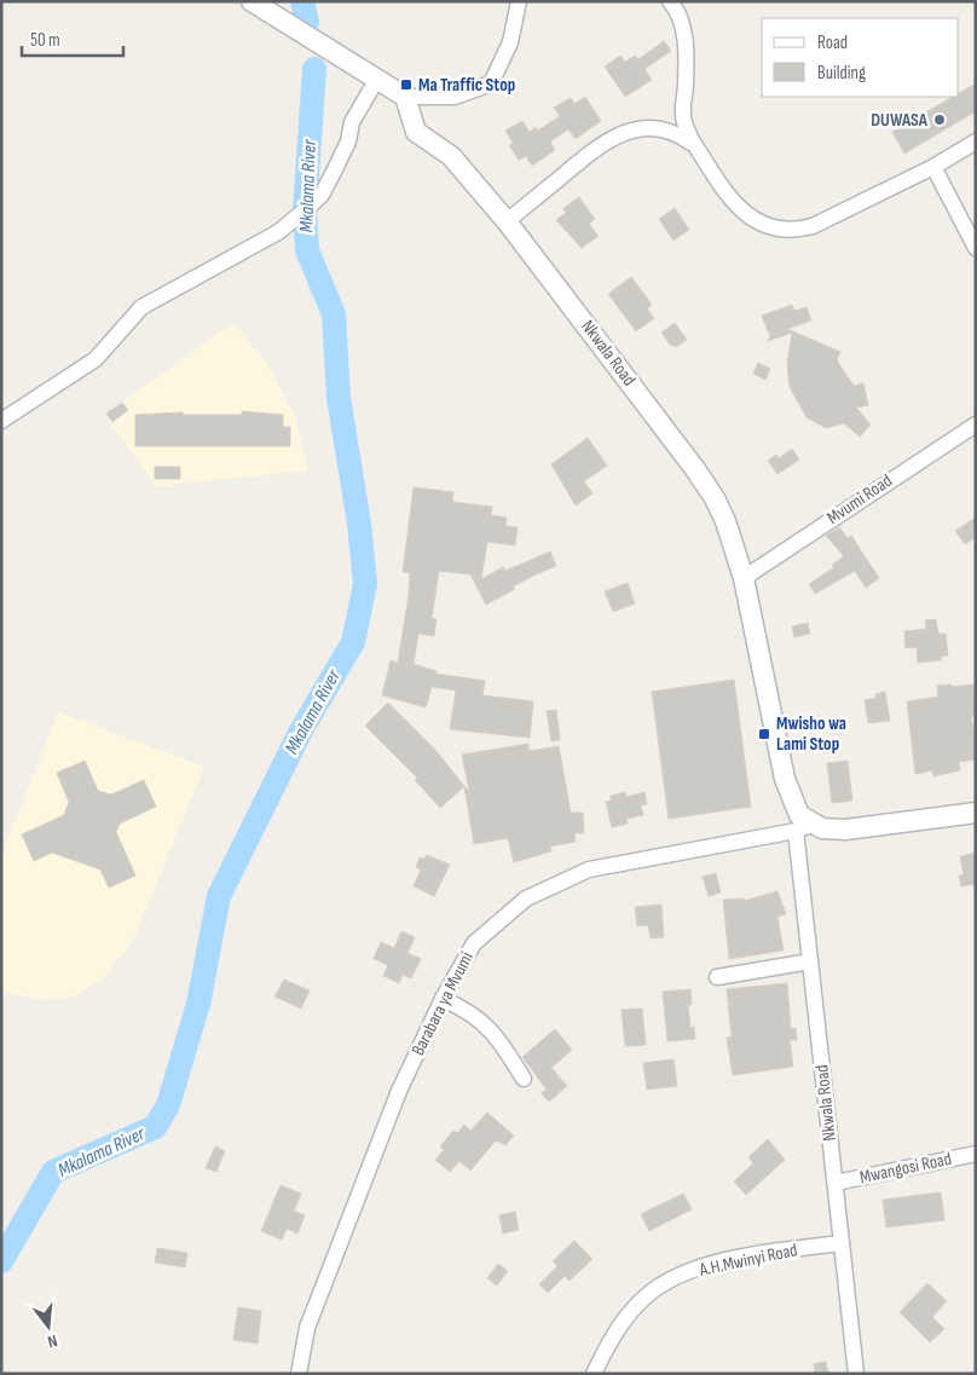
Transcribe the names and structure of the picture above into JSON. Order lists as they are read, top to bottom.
{
  "streets": {
    "street": [
      "Nkwala Road",
      "Mvumi Road",
      "Barabara ya Mvumi",
      "Mwangosi Road",
      "A.H.Mwinyi Road"
    ]
  },
  "crossings": [
    ["Nkwala Road", "Mvumi Road"],
    ["Nkwala Road", "Barabara ya Mvumi"],
    ["Nkwala Road", "Mwangosi Road"],
    ["Nkwala Road", "A.H.Mwinyi Road"]
  ],
  "water": ["Mkalama River"],
  "places": {
    "transit": ["Ma Traffic Stop", "Mwisho wa Lami Stop"],
    "other": ["DUWASA"]
  },
  "legend": ["Road", "Building"],
  "scale_bar": "50 m",
  "north": "bottom"
}
